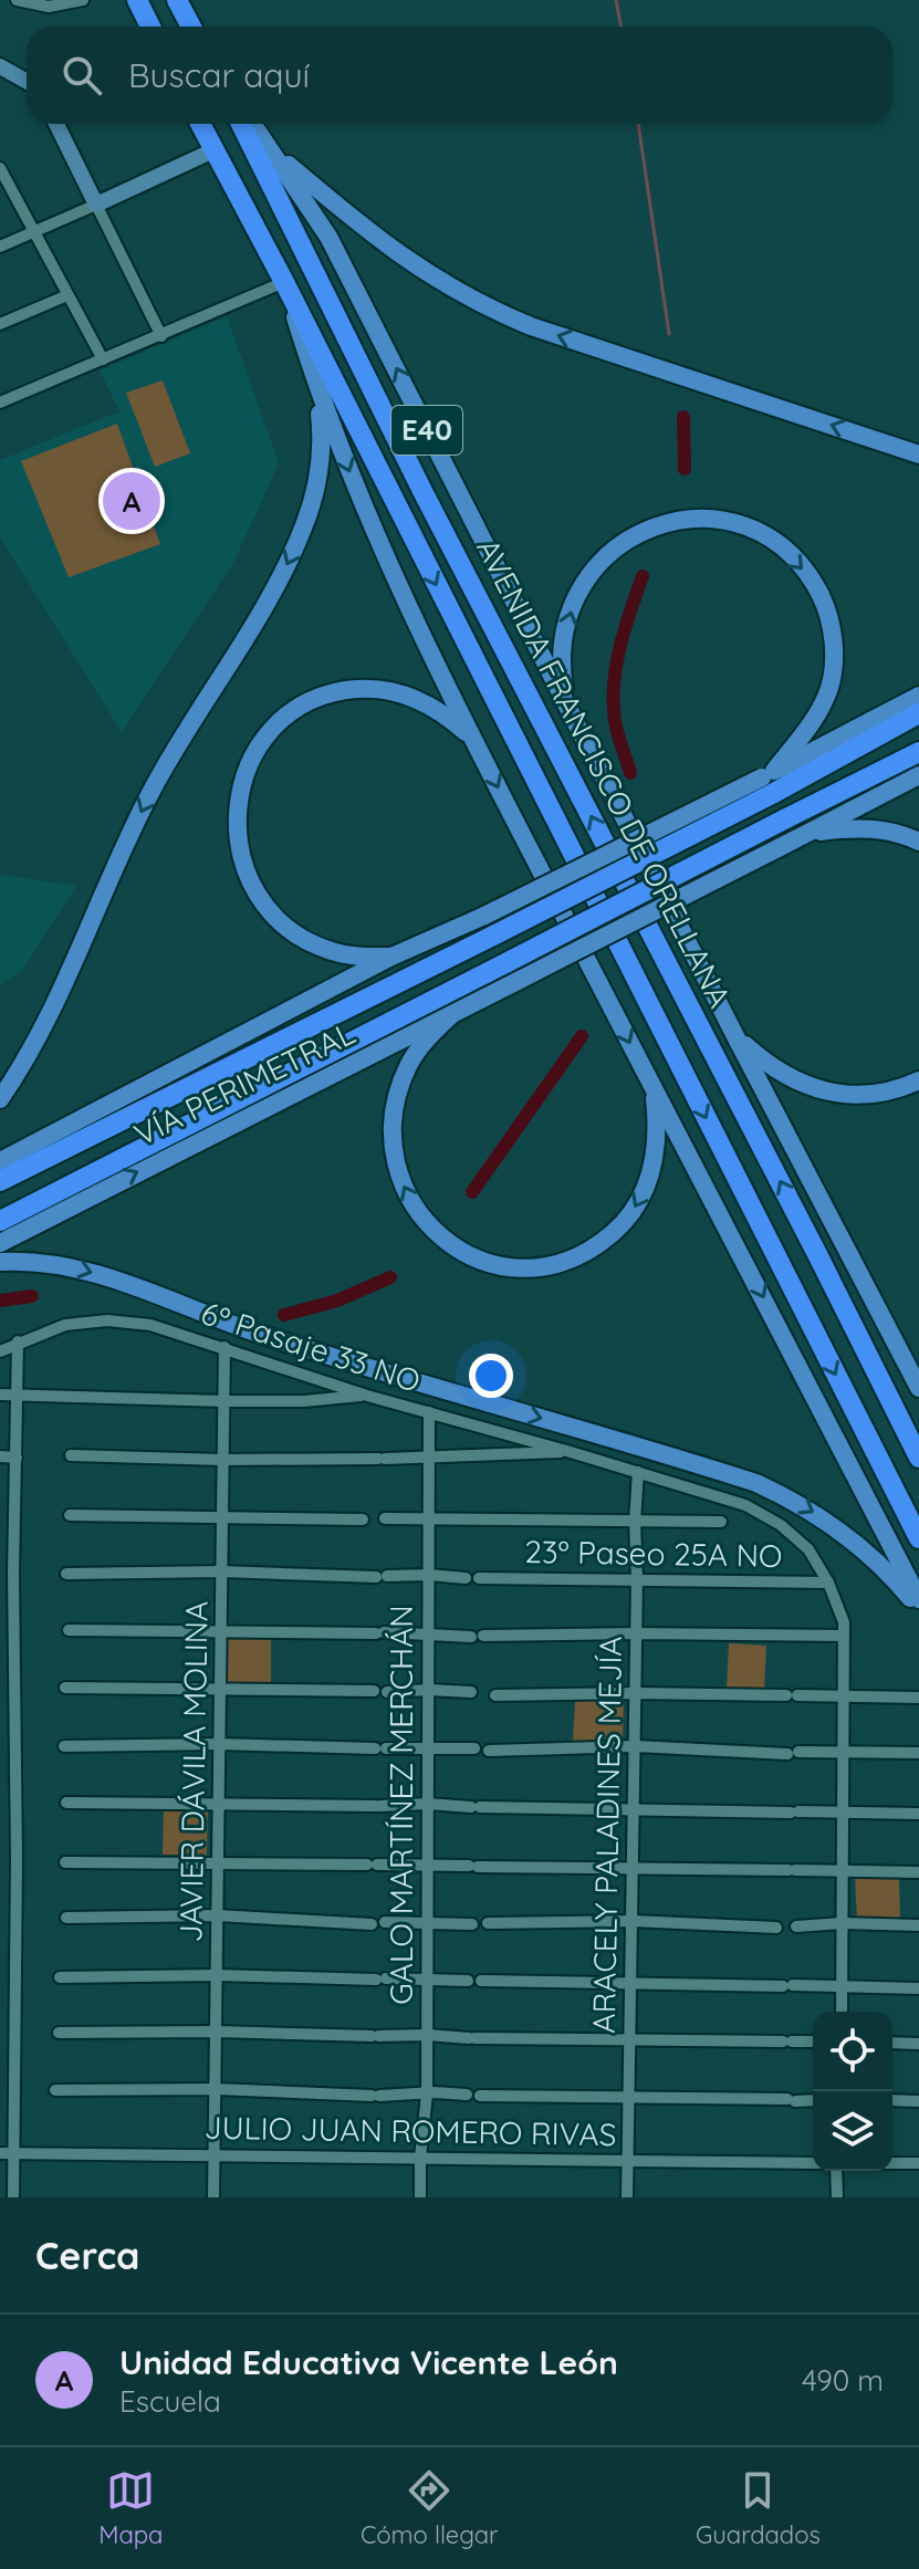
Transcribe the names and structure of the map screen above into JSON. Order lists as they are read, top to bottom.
{
  "streets": {
    "highway": ["AVENIDA FRANCISCO DE ORELLANA", "VÍA PERIMETRAL"],
    "main road": ["E40"],
    "street": [
      "6º Pasaje 33 NO",
      "23º Paseo 25A NO",
      "JAVIER DÁVILA MOLINA",
      "GALO MARTÍNEZ MERCHÁN",
      "ARACELY PALADINES MEJÍA",
      "JULIO JUAN ROMERO RIVAS"
    ]
  },
  "crossings": [
    ["6º Pasaje 33 NO", "23º Paseo 25A NO"],
    ["6º Pasaje 33 NO", "JAVIER DÁVILA MOLINA"],
    ["6º Pasaje 33 NO", "GALO MARTÍNEZ MERCHÁN"],
    ["6º Pasaje 33 NO", "ARACELY PALADINES MEJÍA"],
    ["23º Paseo 25A NO", "JAVIER DÁVILA MOLINA"],
    ["23º Paseo 25A NO", "GALO MARTÍNEZ MERCHÁN"],
    ["23º Paseo 25A NO", "ARACELY PALADINES MEJÍA"],
    ["JAVIER DÁVILA MOLINA", "JULIO JUAN ROMERO RIVAS"],
    ["GALO MARTÍNEZ MERCHÁN", "JULIO JUAN ROMERO RIVAS"],
    ["ARACELY PALADINES MEJÍA", "JULIO JUAN ROMERO RIVAS"]
  ],
  "page": {
    "search": "Buscar aquí",
    "pins": "A",
    "heading": "Cerca",
    "list": [
      {
        "mark": "A",
        "name": "Unidad Educativa Vicente León",
        "note": "Escuela",
        "value": "490 m"
      }
    ],
    "nav": ["Mapa", "Cómo llegar", "Guardados"]
  }
}
